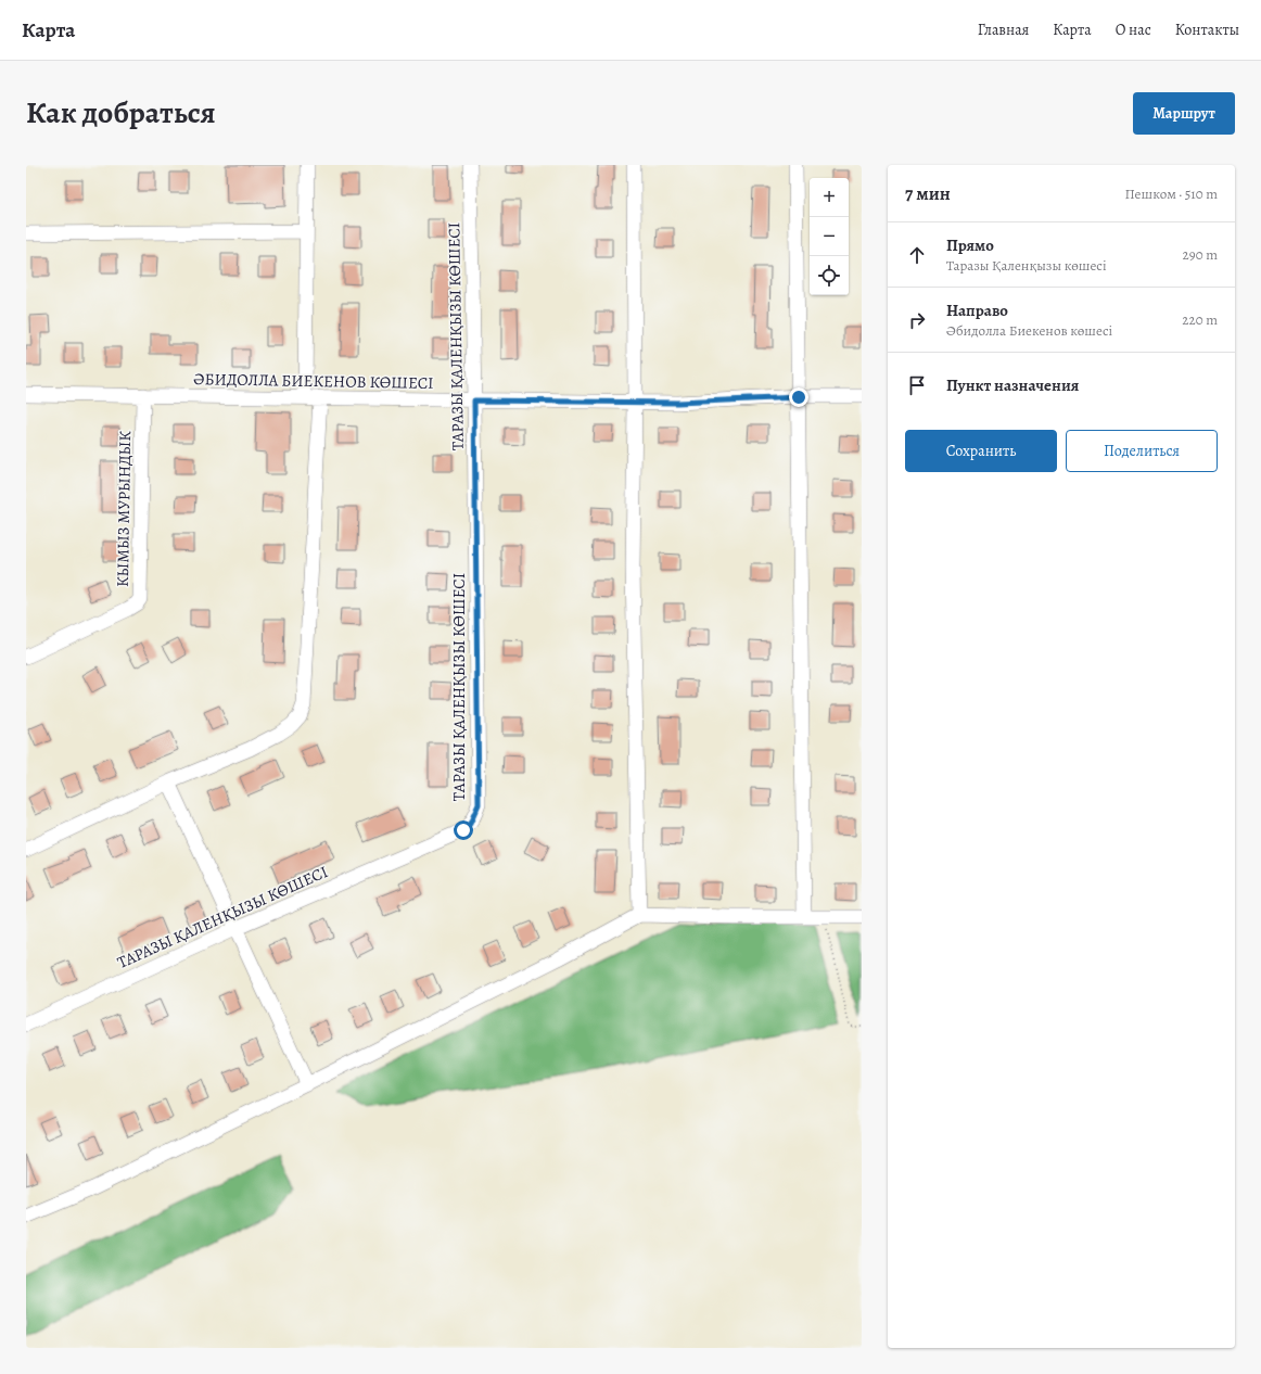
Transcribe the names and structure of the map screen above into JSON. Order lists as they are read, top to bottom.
{
  "streets": {
    "street": ["ТАРАЗЫ ҚАЛЕНҚЫЗЫ КӨШЕСІ", "ӘБИДОЛЛА БИЕКЕНОВ КӨШЕСІ", "КЫМЫЗ МУРЫНДЫК"]
  },
  "crossings": [
    ["ТАРАЗЫ ҚАЛЕНҚЫЗЫ КӨШЕСІ", "ӘБИДОЛЛА БИЕКЕНОВ КӨШЕСІ"],
    ["ӘБИДОЛЛА БИЕКЕНОВ КӨШЕСІ", "КЫМЫЗ МУРЫНДЫК"]
  ],
  "page": {
    "header": "Карта",
    "nav": [
      "Главная",
      "Карта",
      "О нас",
      "Контакты"
    ],
    "title": "Как добраться",
    "buttons": [
      "Маршрут",
      ["Сохранить", "Поделиться"]
    ],
    "heading": ["7 мин", "Пешком · 510 m"],
    "map_buttons": ["+", "−"],
    "list": [
      ["Прямо", "Таразы Қаленқызы көшесі", "290 m"],
      ["Направо", "Әбидолла Биекенов көшесі", "220 m"],
      "Пункт назначения"
    ]
  }
}
